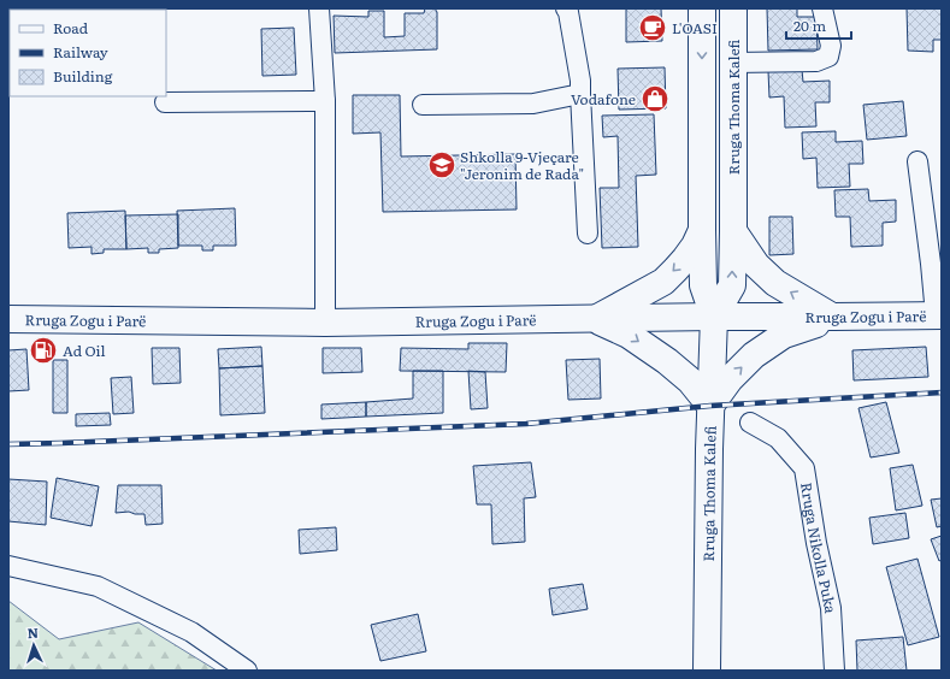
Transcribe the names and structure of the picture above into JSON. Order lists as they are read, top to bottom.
{
  "streets": {
    "main road": ["Rruga Thoma Kalefi", "Rruga Zogu i Parë"],
    "street": ["Rruga Nikolla Puka"]
  },
  "crossings": [
    ["Rruga Thoma Kalefi", "Rruga Zogu i Parë"]
  ],
  "places": {
    "cafe": ["L'OASI"],
    "shop": ["Vodafone"],
    "school or university": ["Shkolla 9-Vjeçare \"Jeronim de Rada\""],
    "fuel station": ["Ad Oil"]
  },
  "legend": ["Road", "Railway", "Building"],
  "scale_bar": "20 m",
  "north": "top"
}
